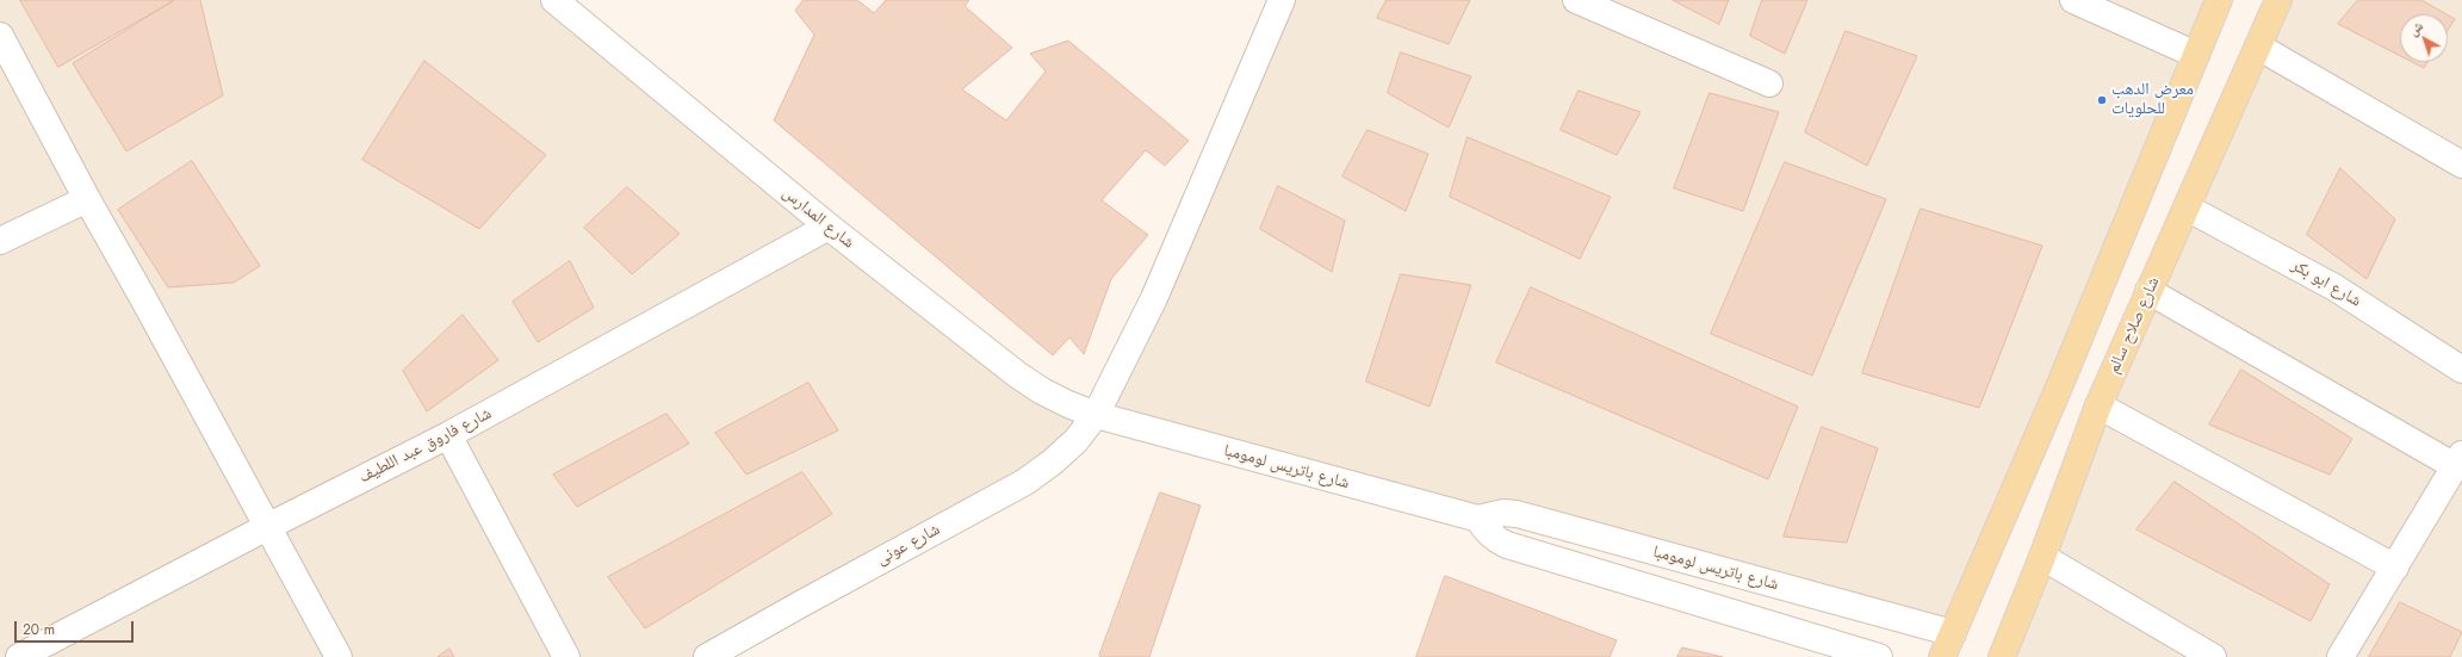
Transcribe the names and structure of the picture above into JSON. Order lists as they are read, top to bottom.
{
  "streets": {
    "main road": ["شارع صلاح سالم"],
    "street": [
      "شارع المدارس",
      "شارع ابو بكر",
      "شارع فاروق عبد اللطيف",
      "شارع باتريس لومومبا",
      "شارع عونى"
    ]
  },
  "crossings": [
    ["شارع المدارس", "شارع فاروق عبد اللطيف"],
    ["شارع المدارس", "شارع باتريس لومومبا"],
    ["شارع المدارس", "شارع عونى"],
    ["شارع ابو بكر", "شارع صلاح سالم"],
    ["شارع باتريس لومومبا", "شارع عونى"]
  ],
  "places": ["معرض الدهب للحلويات"],
  "scale_bar": "20 m",
  "north": "top left"
}
